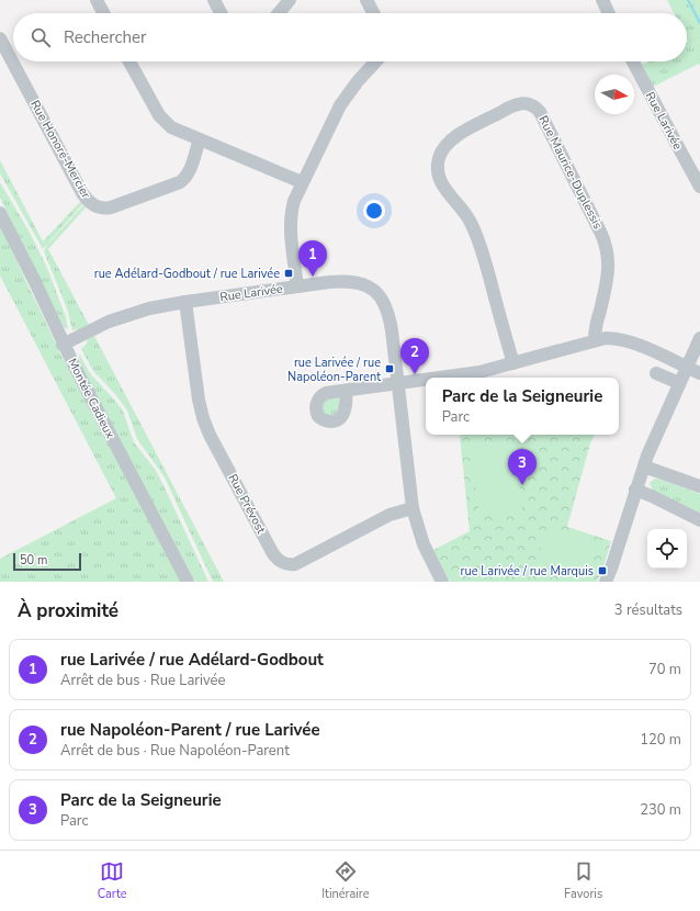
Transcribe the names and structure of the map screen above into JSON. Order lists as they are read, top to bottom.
{
  "streets": {
    "street": [
      "Rue Larivée",
      "Rue Honoré-Mercier",
      "Rue Maurice-Duplessis",
      "Montée Cadieux",
      "Rue Prévost"
    ]
  },
  "crossings": [
    ["Rue Larivée", "Montée Cadieux"],
    ["Rue Larivée", "Rue Prévost"]
  ],
  "places": {
    "transit": ["rue Adélard-Godbout / rue Larivée", "rue Larivée / rue Napoléon-Parent", "rue Larivée / rue Marquis"]
  },
  "scale_bar": "50 m",
  "north": "right",
  "page": {
    "search": "Rechercher",
    "pins": ["1", "2", "3"],
    "popup": ["Parc de la Seigneurie", "Parc"],
    "scale": "50 m",
    "heading": ["À proximité", "3 résultats"],
    "list": [
      {
        "mark": "1",
        "name": "rue Larivée / rue Adélard-Godbout",
        "note": "Arrêt de bus · Rue Larivée",
        "value": "70 m"
      },
      {
        "mark": "2",
        "name": "rue Napoléon-Parent / rue Larivée",
        "note": "Arrêt de bus · Rue Napoléon-Parent",
        "value": "120 m"
      },
      {
        "mark": "3",
        "name": "Parc de la Seigneurie",
        "note": "Parc",
        "value": "230 m"
      }
    ],
    "nav": ["Carte", "Itinéraire", "Favoris"]
  }
}
